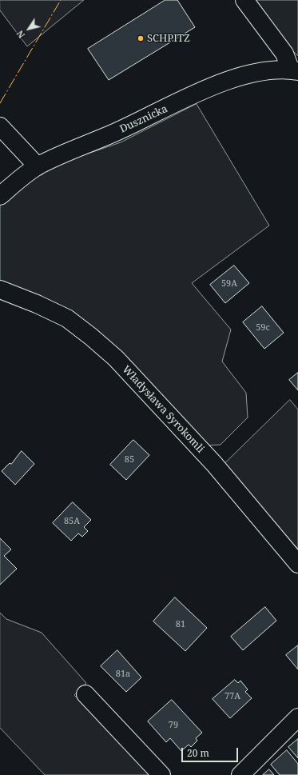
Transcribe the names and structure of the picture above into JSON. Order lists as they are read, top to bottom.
{
  "streets": {
    "street": ["Dusznicka", "Władysława Syrokomli"]
  },
  "places": ["SCHPITZ"],
  "house_numbers": [
    "59A",
    "59c",
    "85",
    "85A",
    "81",
    "81a",
    "77A",
    "79"
  ],
  "scale_bar": "20 m",
  "north": "bottom left"
}
